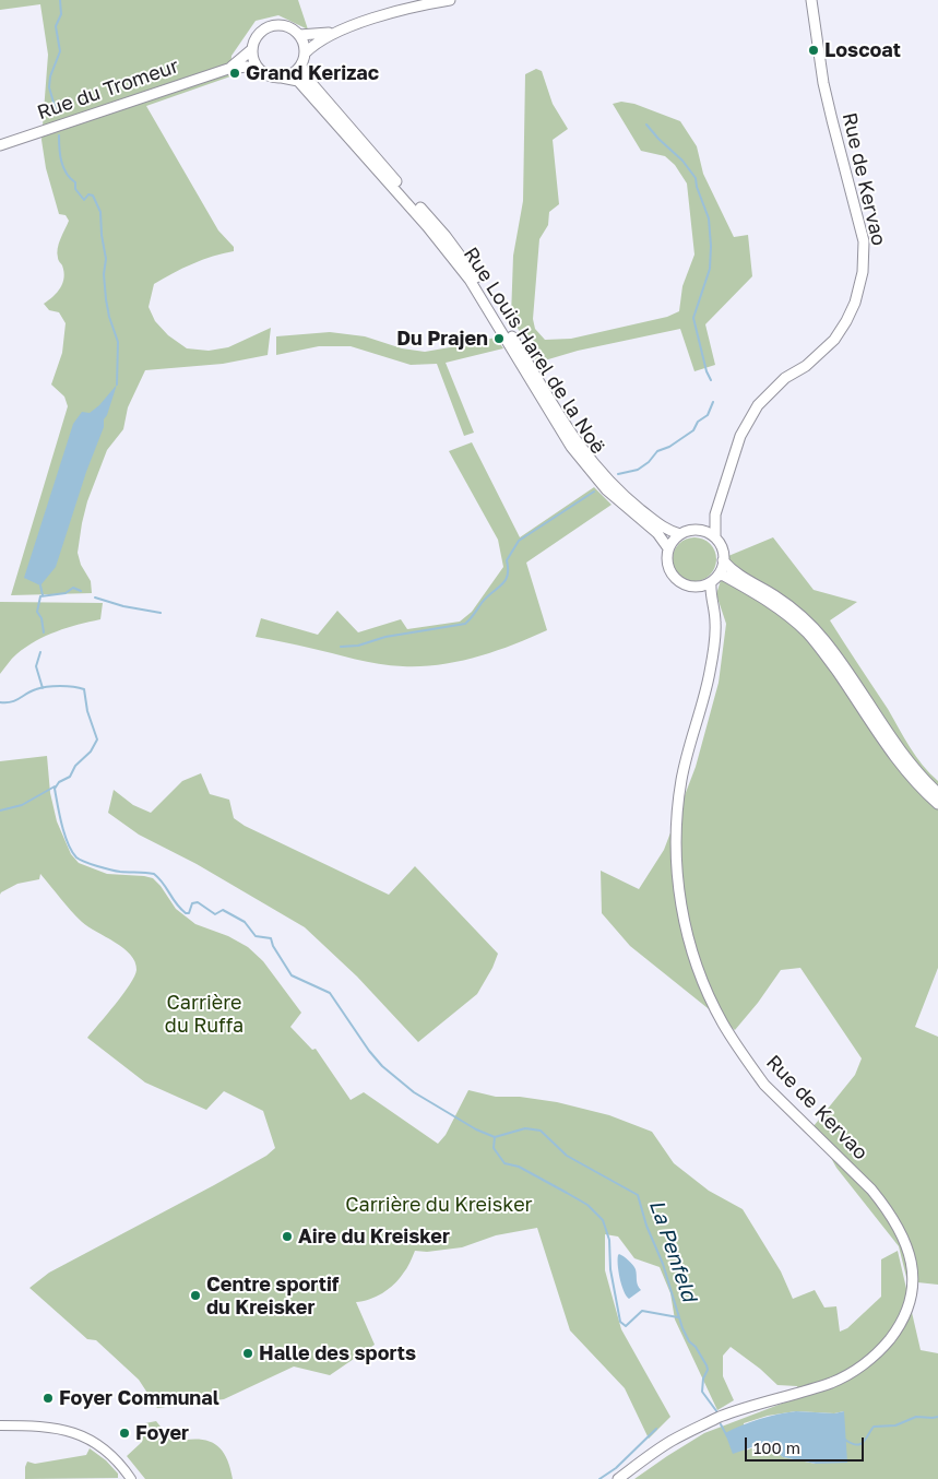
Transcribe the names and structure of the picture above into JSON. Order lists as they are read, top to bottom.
{
  "streets": {
    "main road": ["Rue du Tromeur", "Rue de Kervao", "Rue Louis Harel de la Noë"]
  },
  "crossings": [
    ["Rue du Tromeur", "Rue Louis Harel de la Noë"],
    ["Rue de Kervao", "Rue Louis Harel de la Noë"]
  ],
  "water": ["La Penfeld"],
  "parks": ["Carrière du Ruffa", "Carrière du Kreisker"],
  "places": [
    "Loscoat",
    "Grand Kerizac",
    "Du Prajen",
    "Aire du Kreisker",
    "Centre sportif du Kreisker",
    "Halle des sports",
    "Foyer Communal",
    "Foyer"
  ],
  "scale_bar": "100 m"
}
